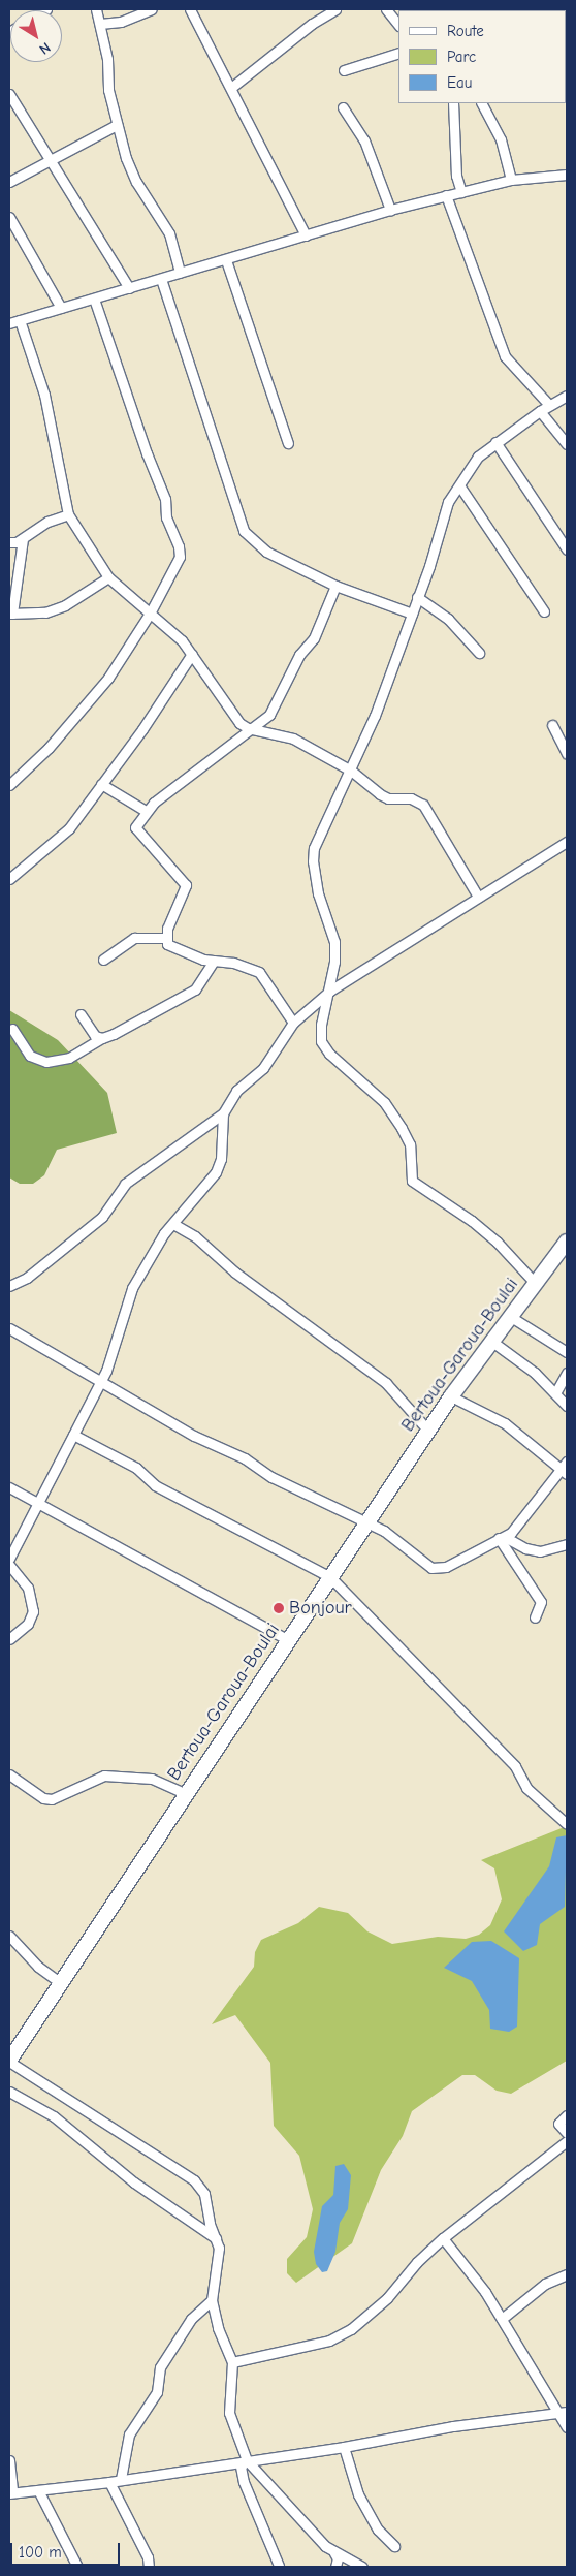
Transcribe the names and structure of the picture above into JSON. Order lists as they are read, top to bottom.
{
  "streets": {
    "highway": ["Bertoua-Garoua-Boulai"]
  },
  "places": ["Bonjour"],
  "legend": ["Route", "Parc", "Eau"],
  "scale_bar": "100 m",
  "north": "bottom right"
}
